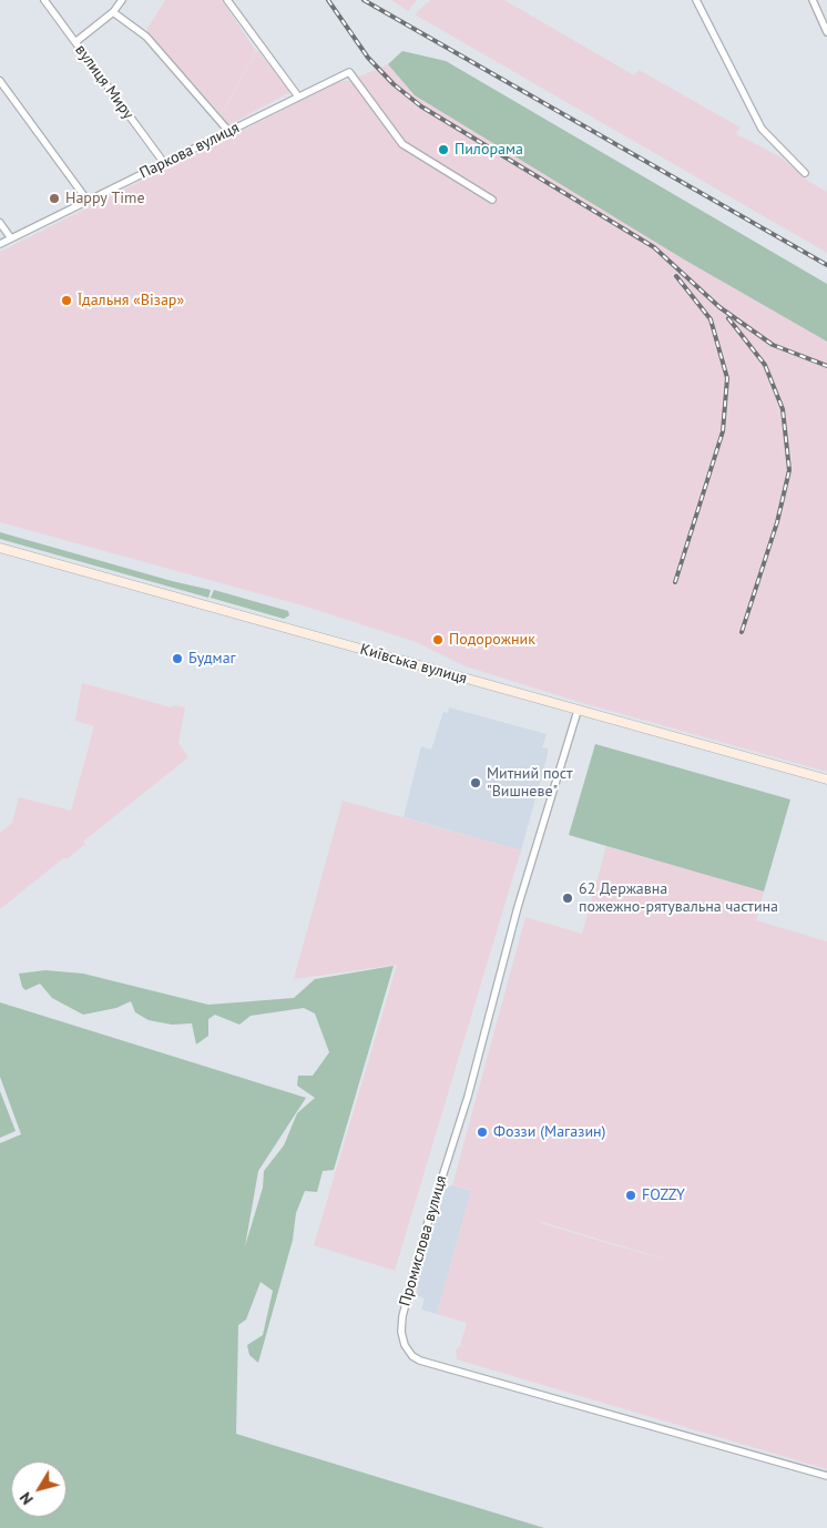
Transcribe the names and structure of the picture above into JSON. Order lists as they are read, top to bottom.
{
  "streets": {
    "main road": ["Київська вулиця"],
    "street": ["вулиця Миру", "Паркова вулиця", "Промислова вулиця"]
  },
  "crossings": [
    ["вулиця Миру", "Паркова вулиця"],
    ["Київська вулиця", "Промислова вулиця"]
  ],
  "places": [
    "Пилорама",
    "Happy Time",
    "Їдальня «Візар»",
    "Подорожник",
    "Будмаг",
    "Митний пост \"Вишневе\"",
    "62 Державна пожежно-рятувальна частина",
    "Фоззи (Магазин)",
    "FOZZY"
  ],
  "north": "bottom left"
}
